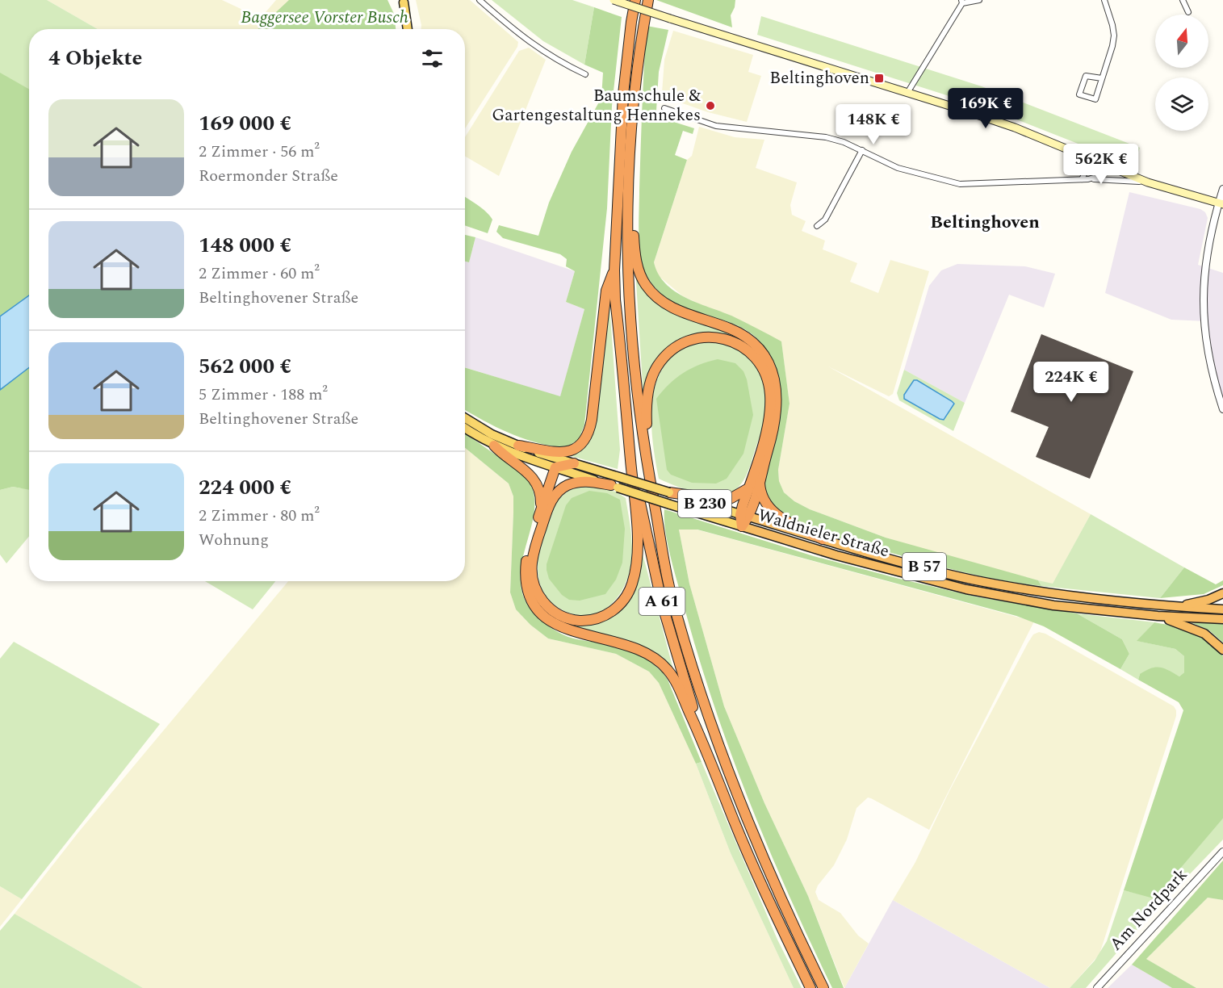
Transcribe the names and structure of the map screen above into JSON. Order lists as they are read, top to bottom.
{
  "streets": {
    "highway": ["Waldnieler Straße", "B 57", "A 61"],
    "main road": ["B 230"],
    "street": ["Am Nordpark"]
  },
  "districts": ["Beltinghoven"],
  "parks": ["Baggersee Vorster Busch"],
  "places": {
    "transit": ["Beltinghoven"],
    "other": ["Baumschule & Gartengestaltung Hennekes"]
  },
  "north": "top",
  "page": {
    "heading": "4 Objekte",
    "list": [
      {
        "name": "169 000 €",
        "note": "2 Zimmer · 56 m² · Roermonder Straße"
      },
      {
        "name": "148 000 €",
        "note": "2 Zimmer · 60 m² · Beltinghovener Straße"
      },
      {
        "name": "562 000 €",
        "note": "5 Zimmer · 188 m² · Beltinghovener Straße"
      },
      {
        "name": "224 000 €",
        "note": "2 Zimmer · 80 m² · Wohnung"
      }
    ],
    "price": [
      "169K €",
      "148K €",
      "562K €",
      "224K €"
    ]
  }
}
